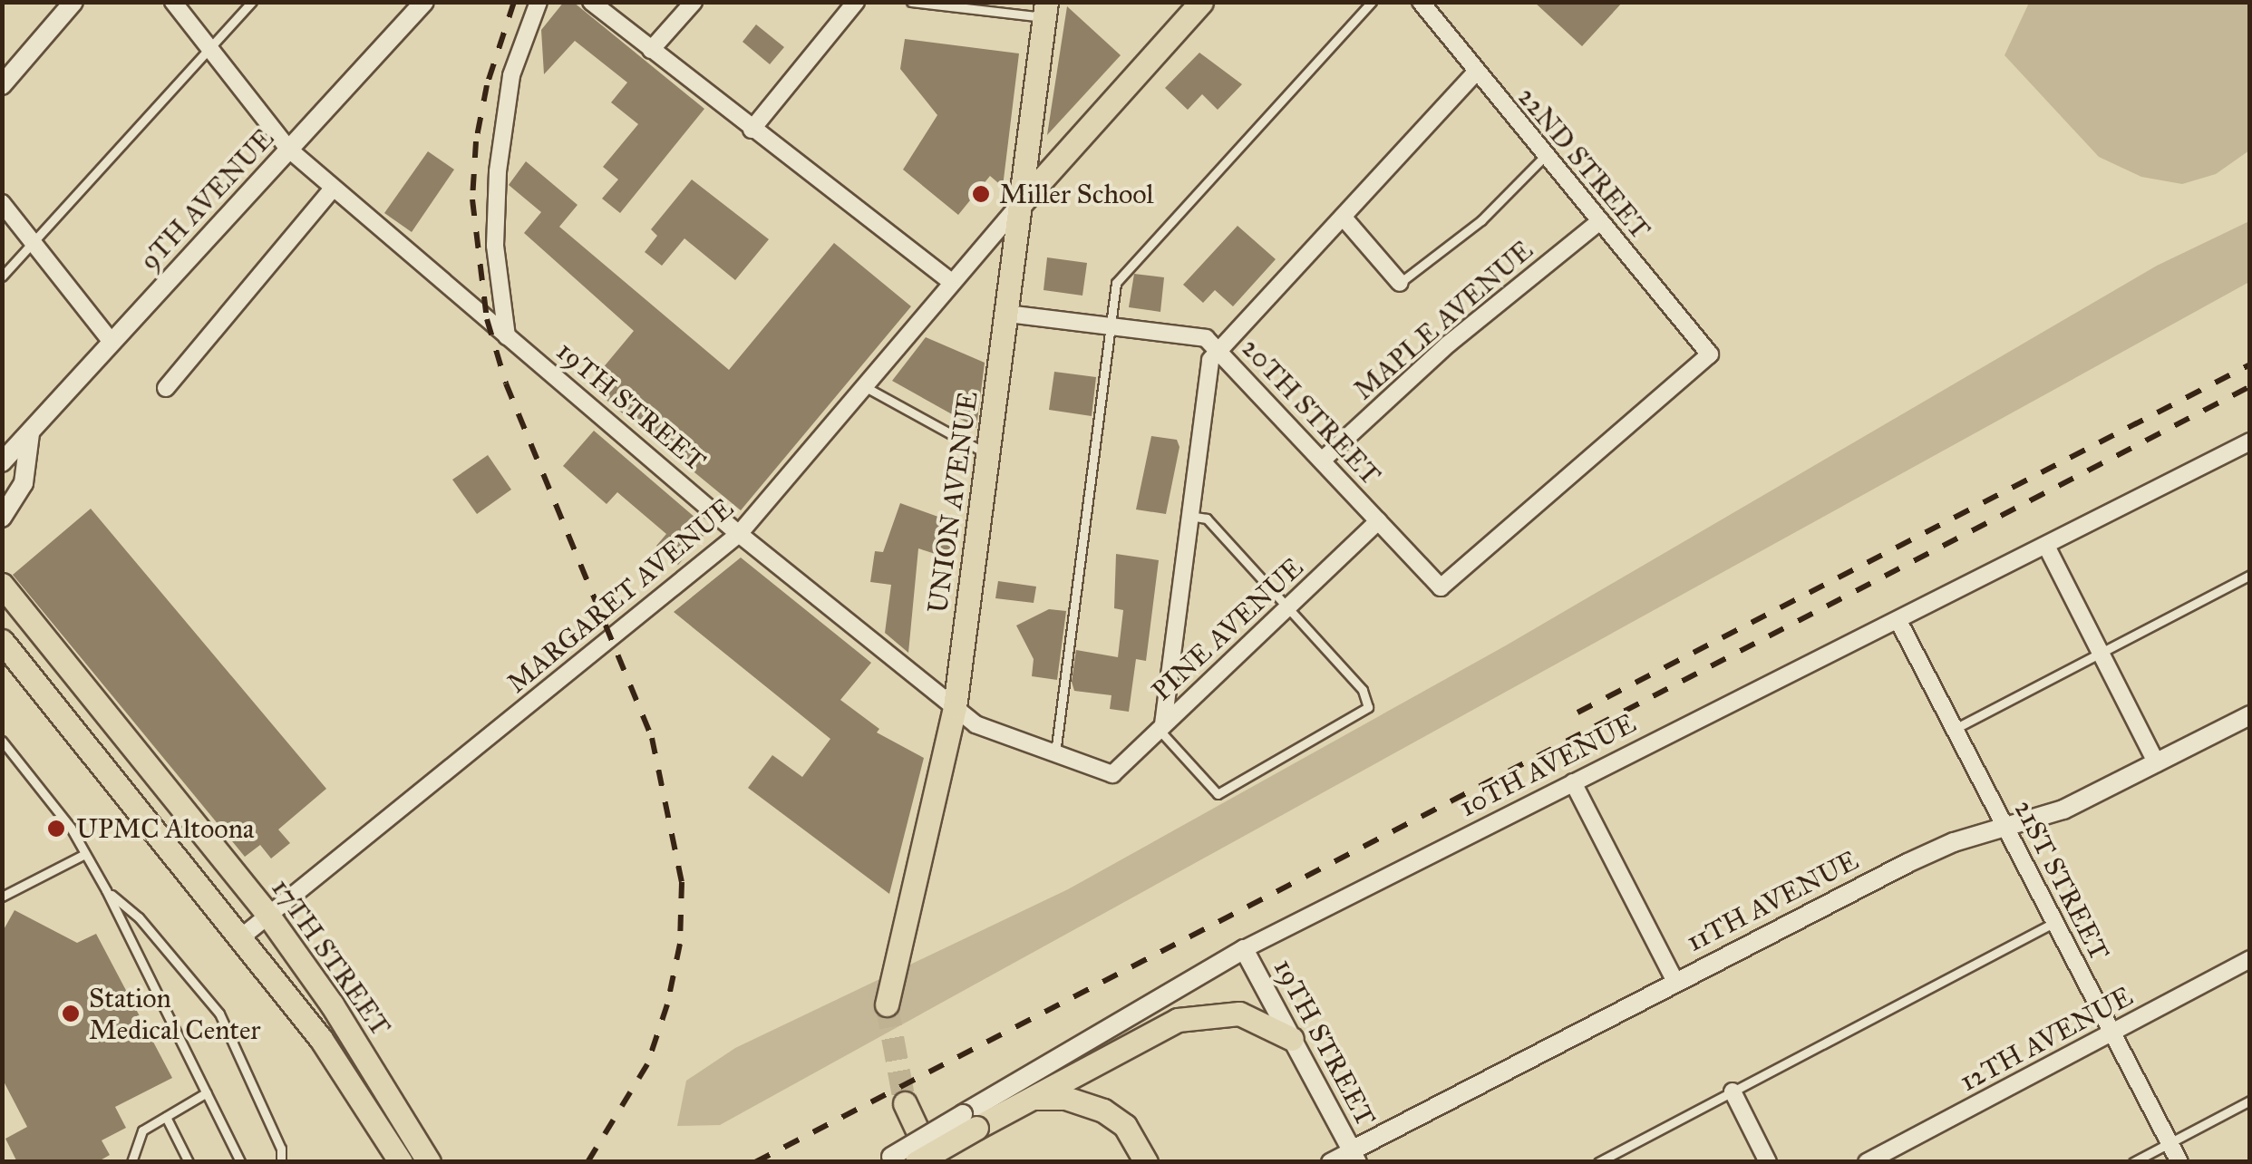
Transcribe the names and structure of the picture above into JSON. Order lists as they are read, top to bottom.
{
  "streets": {
    "main road": ["UNION AVENUE", "17TH STREET"],
    "street": [
      "22ND STREET",
      "9TH AVENUE",
      "MAPLE AVENUE",
      "19TH STREET",
      "20TH STREET",
      "MARGARET AVENUE",
      "PINE AVENUE",
      "10TH AVENUE",
      "21ST STREET",
      "11TH AVENUE",
      "12TH AVENUE"
    ]
  },
  "crossings": [
    ["22ND STREET", "MAPLE AVENUE"],
    ["22ND STREET", "20TH STREET"],
    ["9TH AVENUE", "19TH STREET"],
    ["MAPLE AVENUE", "20TH STREET"],
    ["19TH STREET", "UNION AVENUE"],
    ["19TH STREET", "MARGARET AVENUE"],
    ["19TH STREET", "PINE AVENUE"],
    ["19TH STREET", "10TH AVENUE"],
    ["19TH STREET", "11TH AVENUE"],
    ["20TH STREET", "UNION AVENUE"],
    ["20TH STREET", "PINE AVENUE"],
    ["UNION AVENUE", "MARGARET AVENUE"],
    ["MARGARET AVENUE", "17TH STREET"],
    ["10TH AVENUE", "21ST STREET"],
    ["21ST STREET", "11TH AVENUE"],
    ["21ST STREET", "12TH AVENUE"]
  ],
  "places": ["Miller School", "UPMC Altoona", "Station Medical Center"]
}
